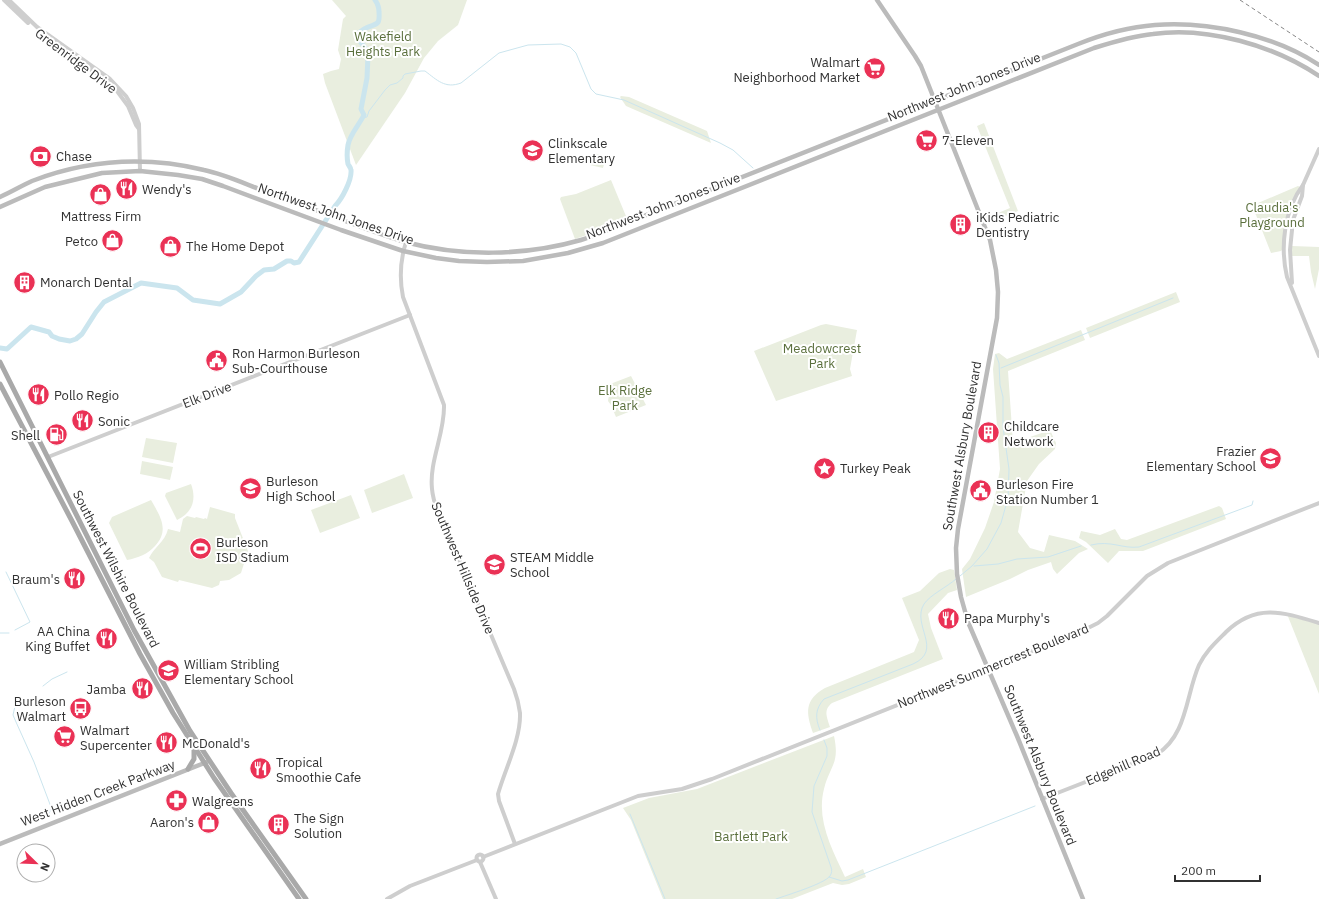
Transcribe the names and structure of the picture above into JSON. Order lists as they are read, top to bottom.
{
  "streets": {
    "main road": [
      "Northwest John Jones Drive",
      "Southwest Alsbury Boulevard",
      "Southwest Wilshire Boulevard",
      "West Hidden Creek Parkway"
    ],
    "street": [
      "Greenridge Drive",
      "Elk Drive",
      "Southwest Hillside Drive",
      "Northwest Summercrest Boulevard",
      "Edgehill Road"
    ]
  },
  "crossings": [
    ["Greenridge Drive", "Northwest John Jones Drive"],
    ["Northwest John Jones Drive", "Southwest Alsbury Boulevard"],
    ["Northwest John Jones Drive", "Southwest Hillside Drive"],
    ["Elk Drive", "Southwest Hillside Drive"],
    ["Elk Drive", "Southwest Wilshire Boulevard"],
    ["Southwest Alsbury Boulevard", "Northwest Summercrest Boulevard"],
    ["Southwest Alsbury Boulevard", "Edgehill Road"],
    ["Southwest Hillside Drive", "Northwest Summercrest Boulevard"],
    ["Southwest Wilshire Boulevard", "West Hidden Creek Parkway"]
  ],
  "parks": [
    "Wakefield Heights Park",
    "Claudia's Playground",
    "Meadowcrest Park",
    "Elk Ridge Park",
    "Bartlett Park"
  ],
  "places": {
    "supermarket": ["Walmart Neighborhood Market", "7-Eleven", "Walmart Supercenter"],
    "school or university": [
      "Clinkscale Elementary",
      "Frazier Elementary School",
      "Burleson High School",
      "STEAM Middle School",
      "William Stribling Elementary School"
    ],
    "bank": ["Chase"],
    "restaurant": [
      "Wendy's",
      "Pollo Regio",
      "Sonic",
      "Braum's",
      "Papa Murphy's",
      "AA China King Buffet",
      "Jamba",
      "McDonald's",
      "Tropical Smoothie Cafe"
    ],
    "shop": [
      "Mattress Firm",
      "Petco",
      "The Home Depot",
      "Aaron's"
    ],
    "building": [
      "iKids Pediatric Dentistry",
      "Monarch Dental",
      "Childcare Network",
      "The Sign Solution"
    ],
    "public building": ["Ron Harmon Burleson Sub-Courthouse", "Burleson Fire Station Number 1"],
    "fuel station": ["Shell"],
    "place": ["Turkey Peak"],
    "sports": ["Burleson ISD Stadium"],
    "bus stop": ["Burleson Walmart"],
    "pharmacy": ["Walgreens"]
  },
  "scale_bar": "200 m",
  "north": "bottom right"
}
